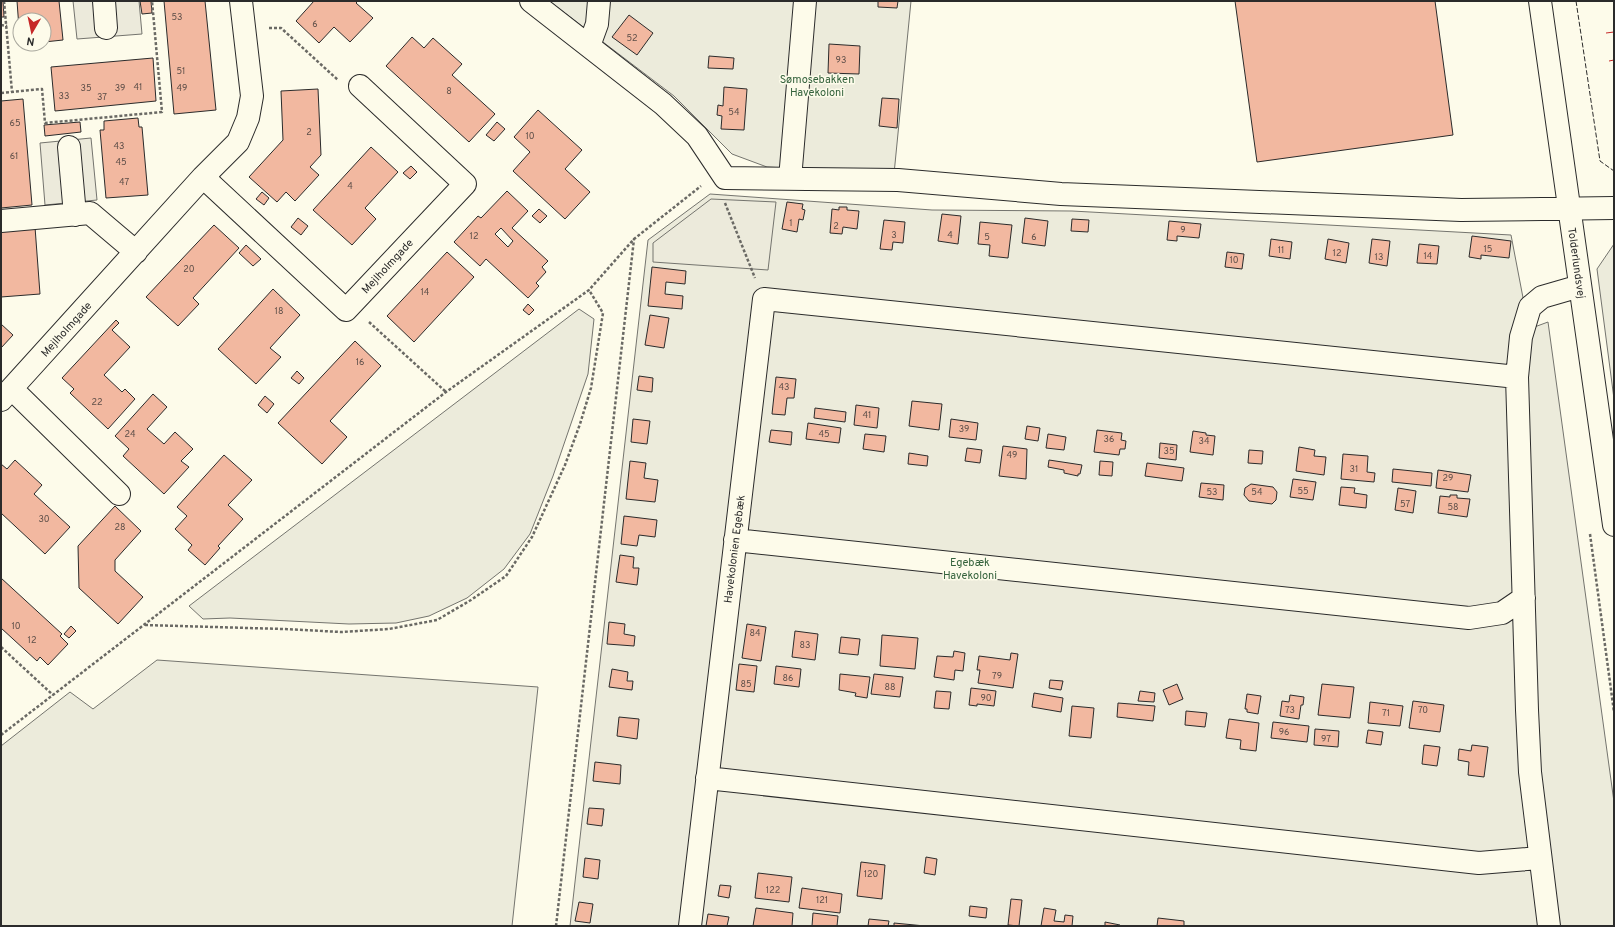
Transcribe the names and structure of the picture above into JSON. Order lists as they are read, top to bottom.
{
  "streets": {
    "street": ["Tolderlundsvej", "Mejlholmgade", "Havekolonien Egebæk"]
  },
  "parks": ["Sømosebakken Havekoloni", "Egebæk Havekoloni"],
  "house_numbers": [
    "53",
    "6",
    "52",
    "93",
    "51",
    "41",
    "35",
    "39",
    "49",
    "8",
    "33",
    "37",
    "54",
    "65",
    "2",
    "10",
    "43",
    "61",
    "45",
    "47",
    "4",
    "1",
    "2",
    "9",
    "3",
    "4",
    "12",
    "5",
    "6",
    "15",
    "11",
    "12",
    "14",
    "13",
    "10",
    "20",
    "14",
    "18",
    "16",
    "43",
    "22",
    "41",
    "39",
    "24",
    "45",
    "36",
    "34",
    "35",
    "49",
    "31",
    "29",
    "55",
    "53",
    "54",
    "57",
    "58",
    "30",
    "28",
    "10",
    "84",
    "12",
    "83",
    "79",
    "86",
    "85",
    "88",
    "90",
    "73",
    "70",
    "71",
    "96",
    "97",
    "120",
    "122",
    "121"
  ],
  "north": "bottom"
}
